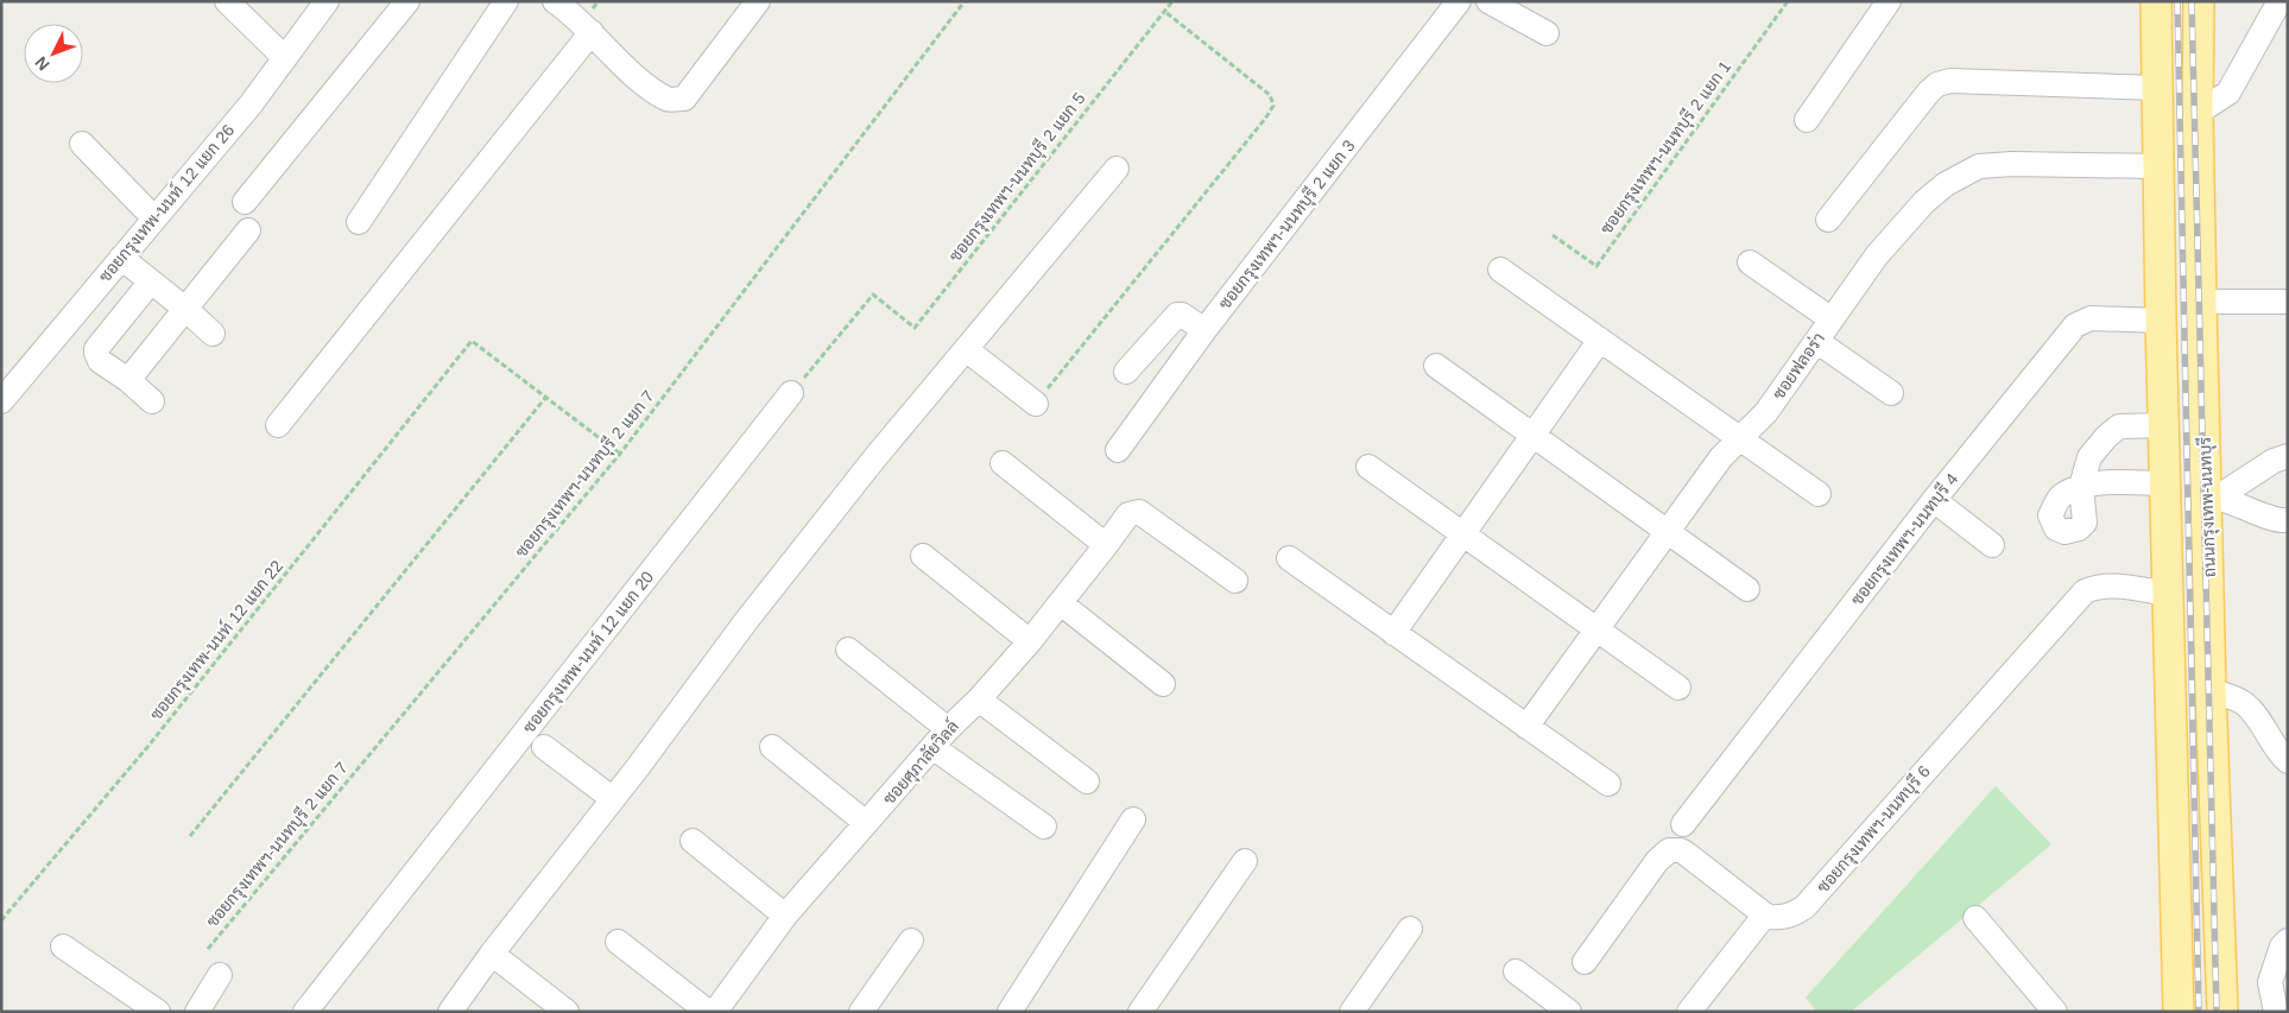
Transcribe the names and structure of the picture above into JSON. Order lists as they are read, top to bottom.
{
  "streets": {
    "main road": ["ถนนกรุงเทพ-นนทบุรี"],
    "street": [
      "ซอยกรุงเทพ-นนท์ 12 แยก 26",
      "ซอยกรุงเทพฯ-นนทบุรี 2 แยก 3",
      "ซอยฟลอร่า",
      "ซอยกรุงเทพฯ-นนทบุรี 4",
      "ซอยกรุงเทพ-นนท์ 12 แยก 20",
      "ซอยศุภาลัยวิลล์",
      "ซอยกรุงเทพฯ-นนทบุรี 6"
    ],
    "path": [
      "ซอยกรุงเทพฯ-นนทบุรี 2 แยก 1",
      "ซอยกรุงเทพฯ-นนทบุรี 2 แยก 5",
      "ซอยกรุงเทพฯ-นนทบุรี 2 แยก 7",
      "ซอยกรุงเทพ-นนท์ 12 แยก 22"
    ]
  },
  "crossings": [
    ["ซอยกรุงเทพฯ-นนทบุรี 2 แยก 5", "ซอยกรุงเทพ-นนท์ 12 แยก 20"]
  ],
  "north": "bottom left"
}
